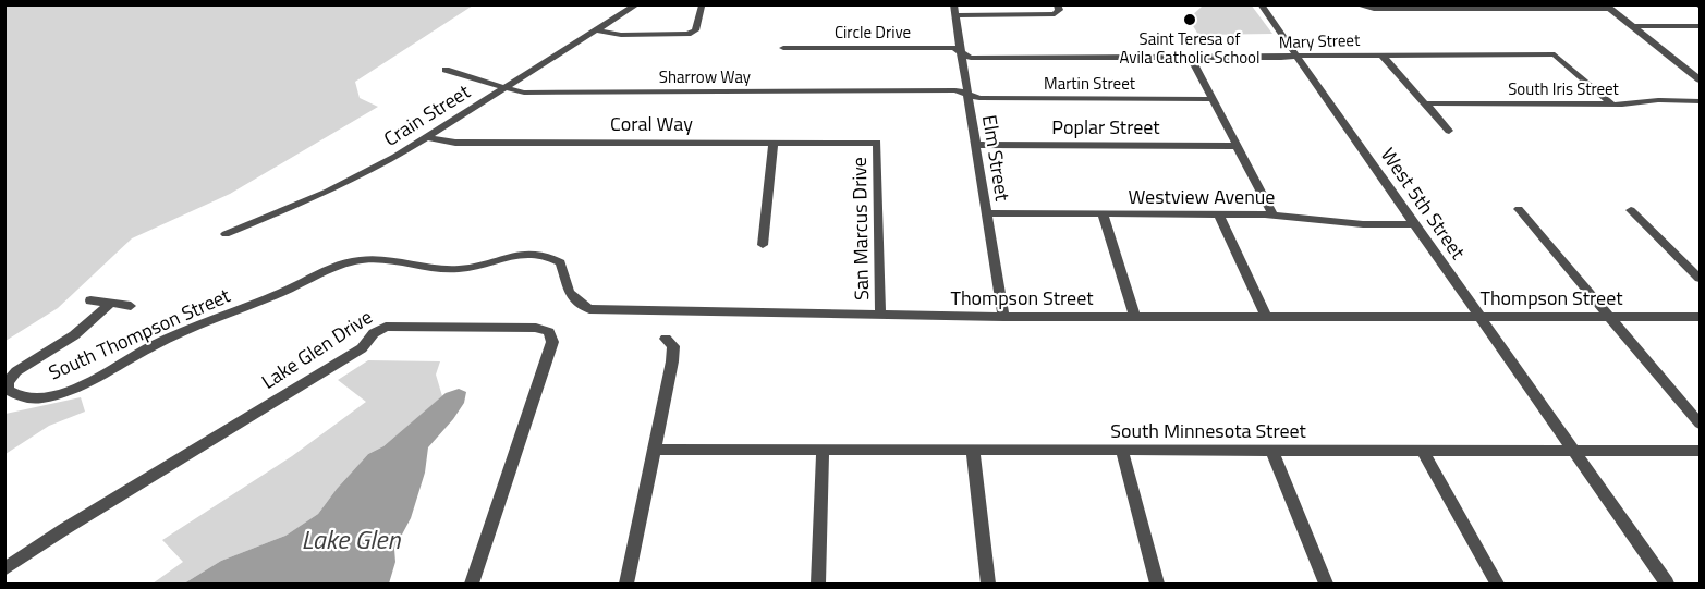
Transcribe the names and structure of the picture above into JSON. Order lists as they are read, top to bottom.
{
  "streets": {
    "street": [
      "Circle Drive",
      "Mary Street",
      "Sharrow Way",
      "Martin Street",
      "South Iris Street",
      "Crain Street",
      "Coral Way",
      "Poplar Street",
      "Elm Street",
      "Westview Avenue",
      "West 5th Street",
      "San Marcus Drive",
      "Thompson Street",
      "South Thompson Street",
      "Lake Glen Drive",
      "South Minnesota Street"
    ]
  },
  "crossings": [
    ["Circle Drive", "Mary Street"],
    ["Circle Drive", "Elm Street"],
    ["Mary Street", "South Iris Street"],
    ["Mary Street", "Elm Street"],
    ["Mary Street", "West 5th Street"],
    ["Sharrow Way", "Martin Street"],
    ["Sharrow Way", "Crain Street"],
    ["Sharrow Way", "Elm Street"],
    ["Martin Street", "Elm Street"],
    ["Crain Street", "Coral Way"],
    ["Coral Way", "San Marcus Drive"],
    ["Poplar Street", "Elm Street"],
    ["Elm Street", "Westview Avenue"],
    ["Elm Street", "Thompson Street"],
    ["Westview Avenue", "West 5th Street"],
    ["West 5th Street", "Thompson Street"],
    ["West 5th Street", "South Minnesota Street"],
    ["San Marcus Drive", "Thompson Street"],
    ["Thompson Street", "South Thompson Street"]
  ],
  "water": ["Lake Glen"],
  "places": ["Saint Teresa of Avila Catholic School"]
}
